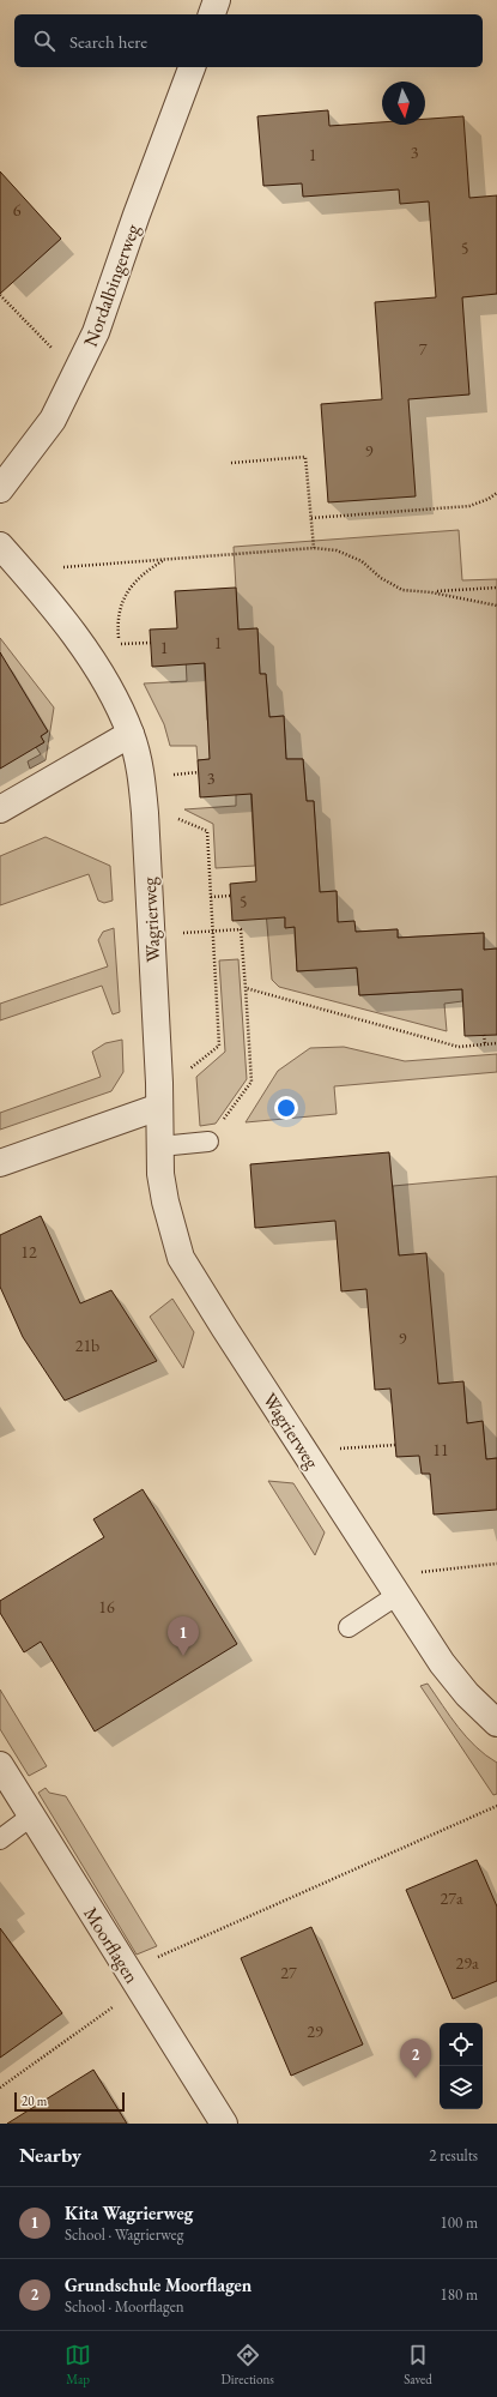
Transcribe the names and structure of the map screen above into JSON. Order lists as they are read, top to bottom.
{
  "streets": {
    "street": ["Nordalbingerweg", "Wagrierweg", "Moorflagen"]
  },
  "house_numbers": [
    "3",
    "1",
    "6",
    "5",
    "7",
    "9",
    "1",
    "1",
    "3",
    "5",
    "12",
    "9",
    "21b",
    "11",
    "16",
    "27a",
    "29a",
    "27",
    "29"
  ],
  "scale_bar": "20 m",
  "north": "bottom",
  "page": {
    "search": "Search here",
    "pins": ["1", "2"],
    "scale": "20 m",
    "heading": ["Nearby", "2 results"],
    "list": [
      {
        "mark": "1",
        "name": "Kita Wagrierweg",
        "note": "School · Wagrierweg",
        "value": "100 m"
      },
      {
        "mark": "2",
        "name": "Grundschule Moorflagen",
        "note": "School · Moorflagen",
        "value": "180 m"
      }
    ],
    "nav": ["Map", "Directions", "Saved"]
  }
}
